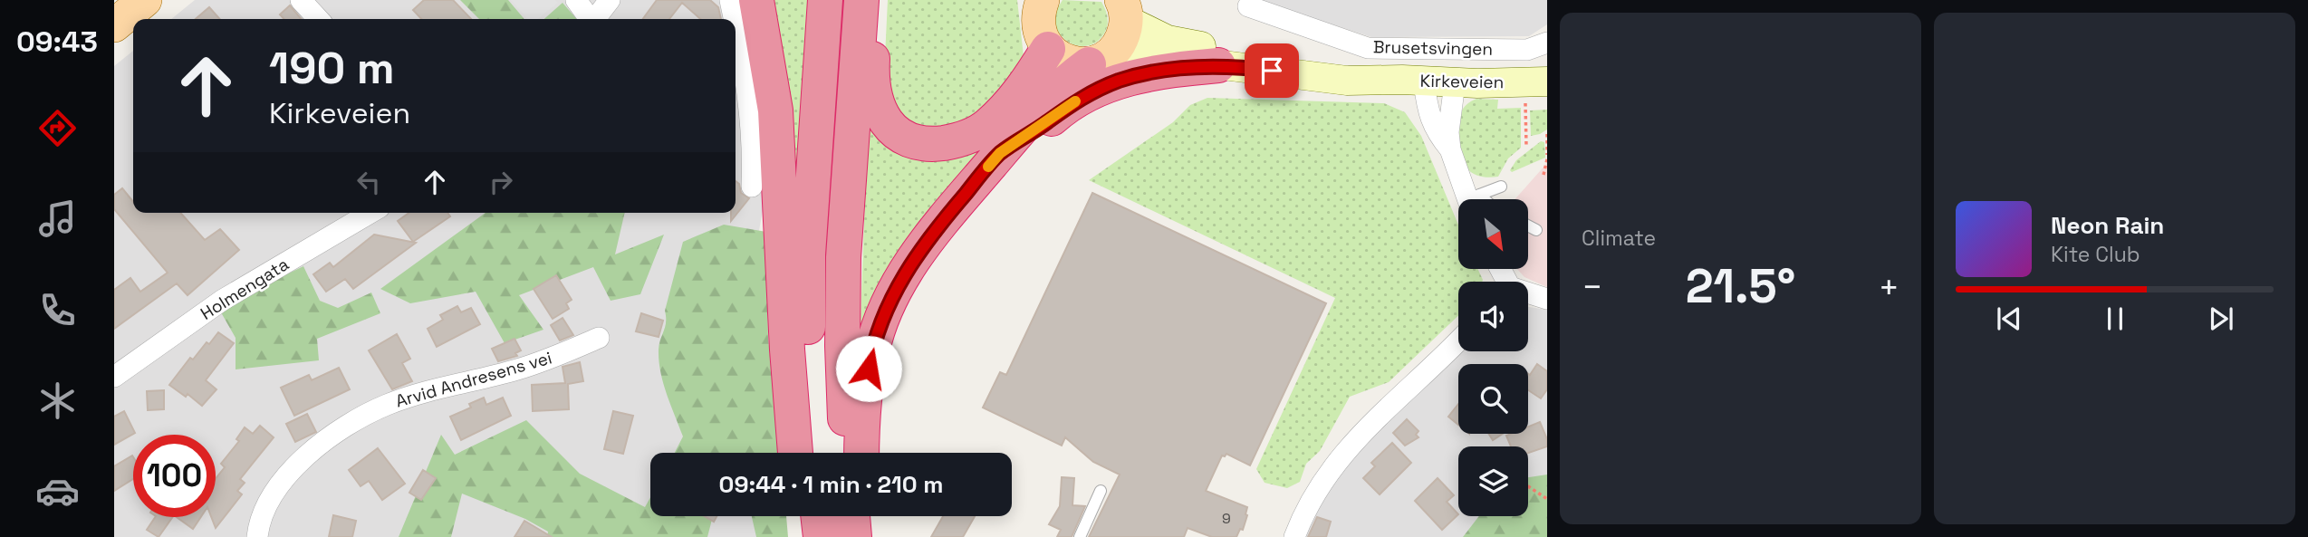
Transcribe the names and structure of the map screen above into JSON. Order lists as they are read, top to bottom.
{
  "streets": {
    "main road": ["Kirkeveien"],
    "street": ["Brusetsvingen", "Holmengata", "Arvid Andresens vei"]
  },
  "house_numbers": ["9"],
  "north": "bottom right",
  "page": {
    "tabs": "09:43",
    "tile": "Climate",
    "turn": ["190 m", "Kirkeveien"],
    "song": ["Neon Rain", "Kite Club"],
    "heat": ["−", "21.5°", "+"],
    "limit": "100",
    "trip": "09:44 · 1 min · 210 m"
  }
}
